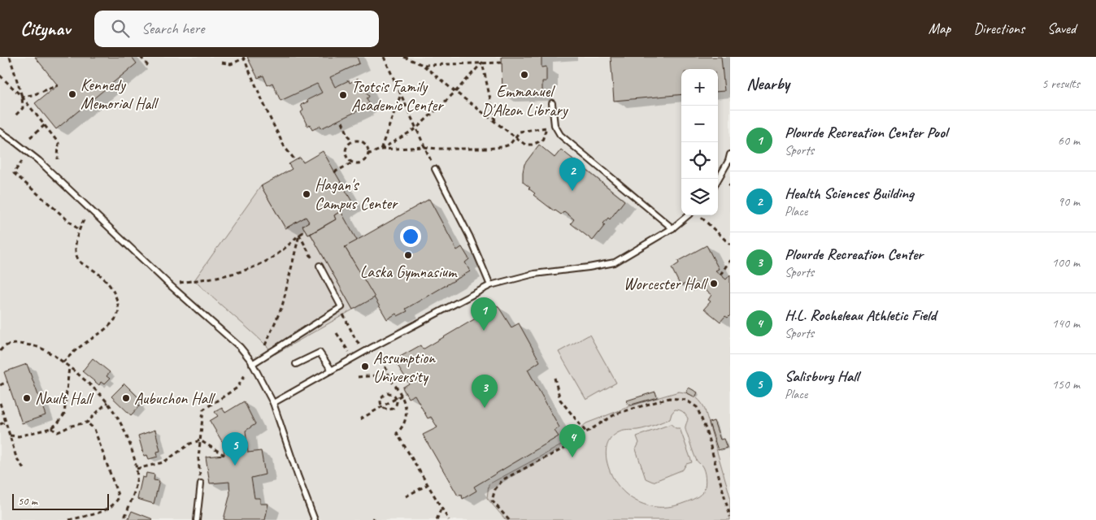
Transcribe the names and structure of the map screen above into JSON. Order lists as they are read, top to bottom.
{
  "places": [
    "Emmanuel D'Alzon Library",
    "Kennedy Memorial Hall",
    "Tsotsis Family Academic Center",
    "Hagan's Campus Center",
    "Laska Gymnasium",
    "Worcester Hall",
    "Assumption University",
    "Nault Hall",
    "Aubuchon Hall"
  ],
  "scale_bar": "50 m",
  "page": {
    "header": "Citynav",
    "search": "Search here",
    "nav": ["Map", "Directions", "Saved"],
    "heading": ["Nearby", "5 results"],
    "map_buttons": ["+", "−"],
    "list": [
      {
        "mark": "1",
        "name": "Plourde Recreation Center Pool",
        "note": "Sports",
        "value": "60 m"
      },
      {
        "mark": "2",
        "name": "Health Sciences Building",
        "note": "Place",
        "value": "90 m"
      },
      {
        "mark": "3",
        "name": "Plourde Recreation Center",
        "note": "Sports",
        "value": "100 m"
      },
      {
        "mark": "4",
        "name": "H.L. Rocheleau Athletic Field",
        "note": "Sports",
        "value": "140 m"
      },
      {
        "mark": "5",
        "name": "Salisbury Hall",
        "note": "Place",
        "value": "150 m"
      }
    ],
    "pins": [
      "2",
      "1",
      "3",
      "4",
      "5"
    ],
    "scale": "50 m"
  }
}
